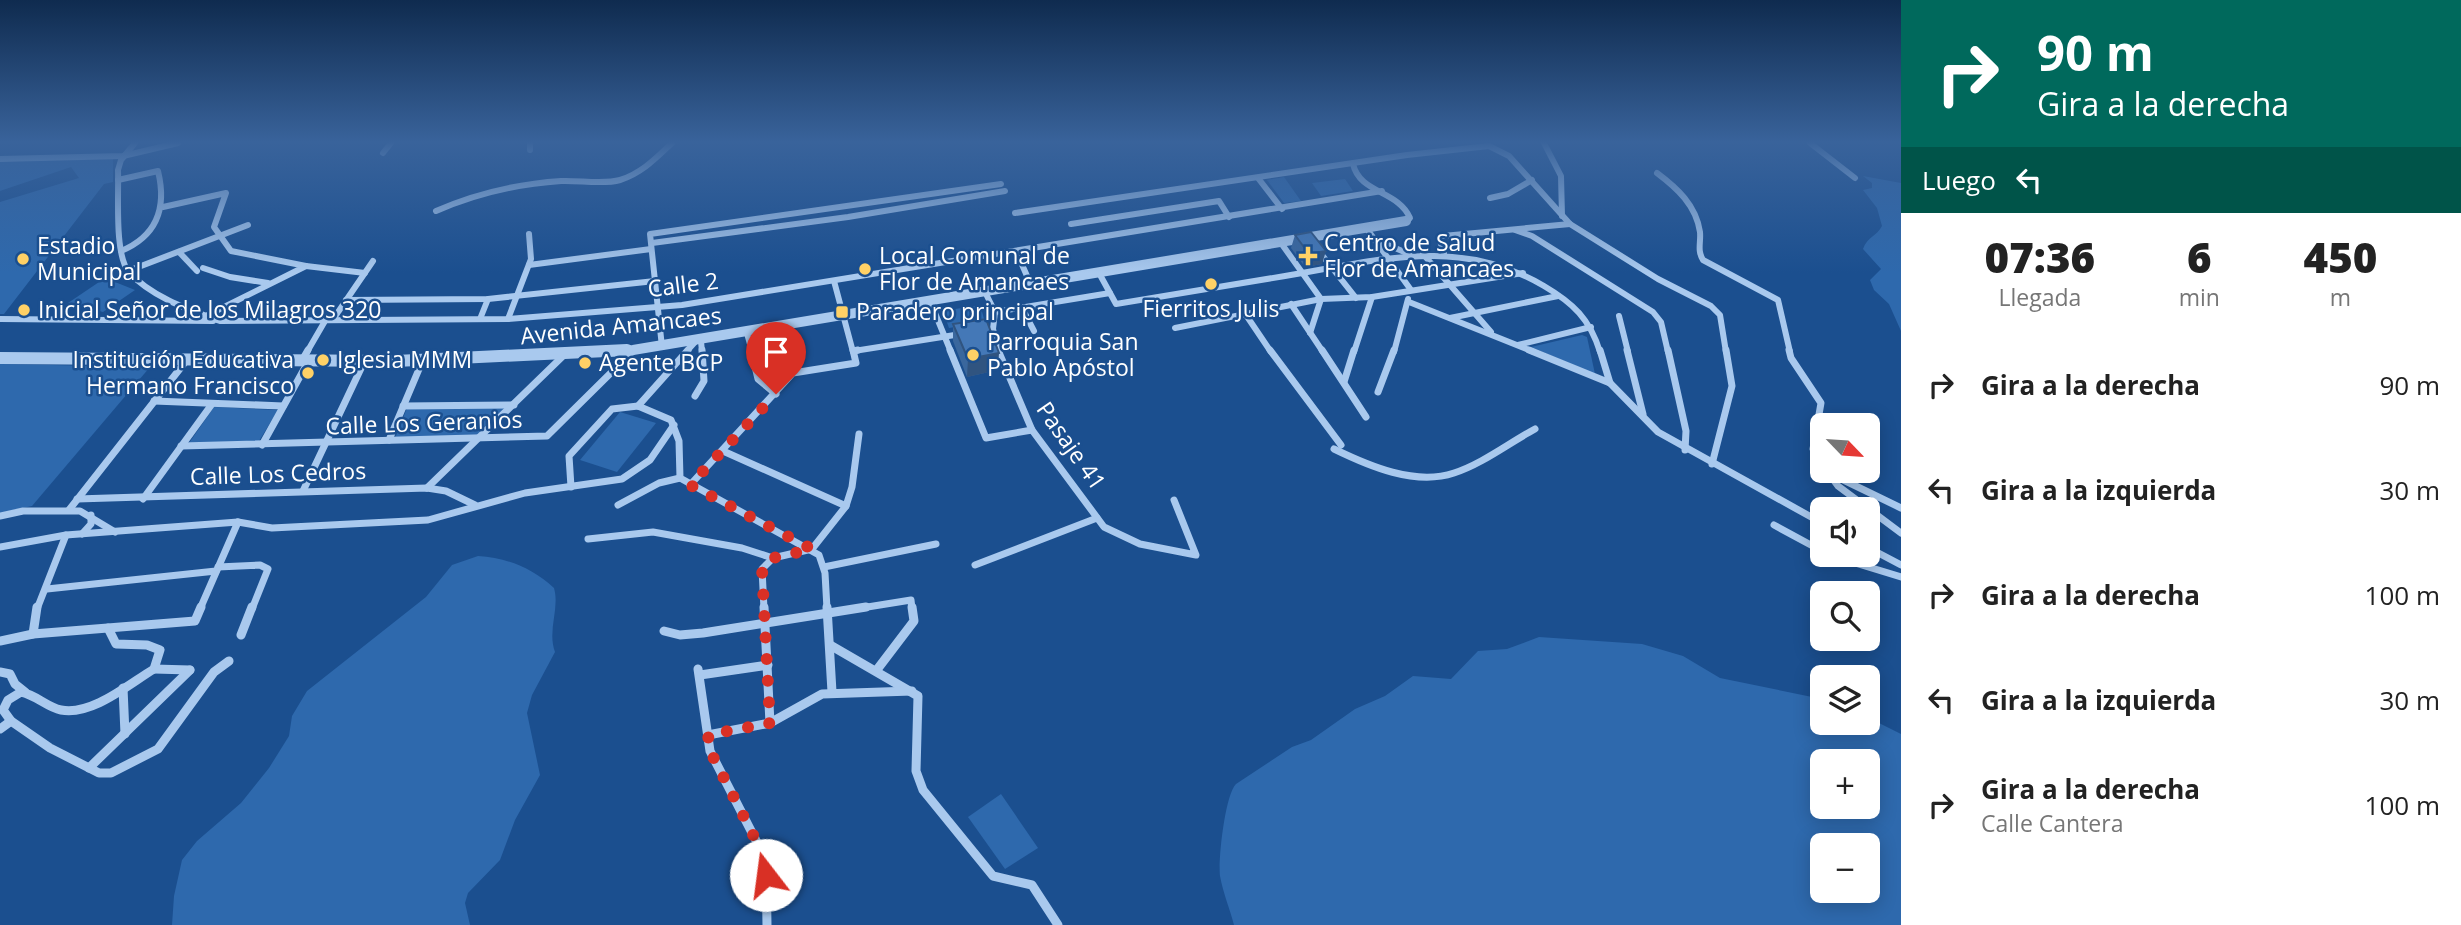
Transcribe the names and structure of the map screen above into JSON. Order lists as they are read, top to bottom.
{
  "streets": {
    "street": [
      "Calle 2",
      "Avenida Amancaes",
      "Calle Los Geranios",
      "Pasaje 41",
      "Calle Los Cedros"
    ]
  },
  "crossings": [
    ["Avenida Amancaes", "Calle Los Geranios"]
  ],
  "places": {
    "health": ["Centro de Salud Flor de Amancaes"],
    "other": [
      "Estadio Municipal",
      "Local Comunal de Flor de Amancaes",
      "Fierritos Julis",
      "Inicial Señor de los Milagros 320",
      "Parroquia San Pablo Apóstol",
      "Iglesia MMM",
      "Agente BCP",
      "Institución Educativa Hermano Francisco"
    ],
    "transit": ["Paradero principal"]
  },
  "north": "bottom right",
  "page": {
    "turn": ["90 m", "Gira a la derecha"],
    "then": "Luego",
    "eta": [
      "07:36",
      "Llegada",
      "6",
      "min",
      "450",
      "m"
    ],
    "list": [
      {
        "name": "Gira a la derecha",
        "value": "90 m"
      },
      {
        "name": "Gira a la izquierda",
        "value": "30 m"
      },
      {
        "name": "Gira a la derecha",
        "value": "100 m"
      },
      {
        "name": "Gira a la izquierda",
        "value": "30 m"
      },
      {
        "name": "Gira a la derecha",
        "note": "Calle Cantera",
        "value": "100 m"
      }
    ],
    "map_buttons": ["+", "−"]
  }
}
